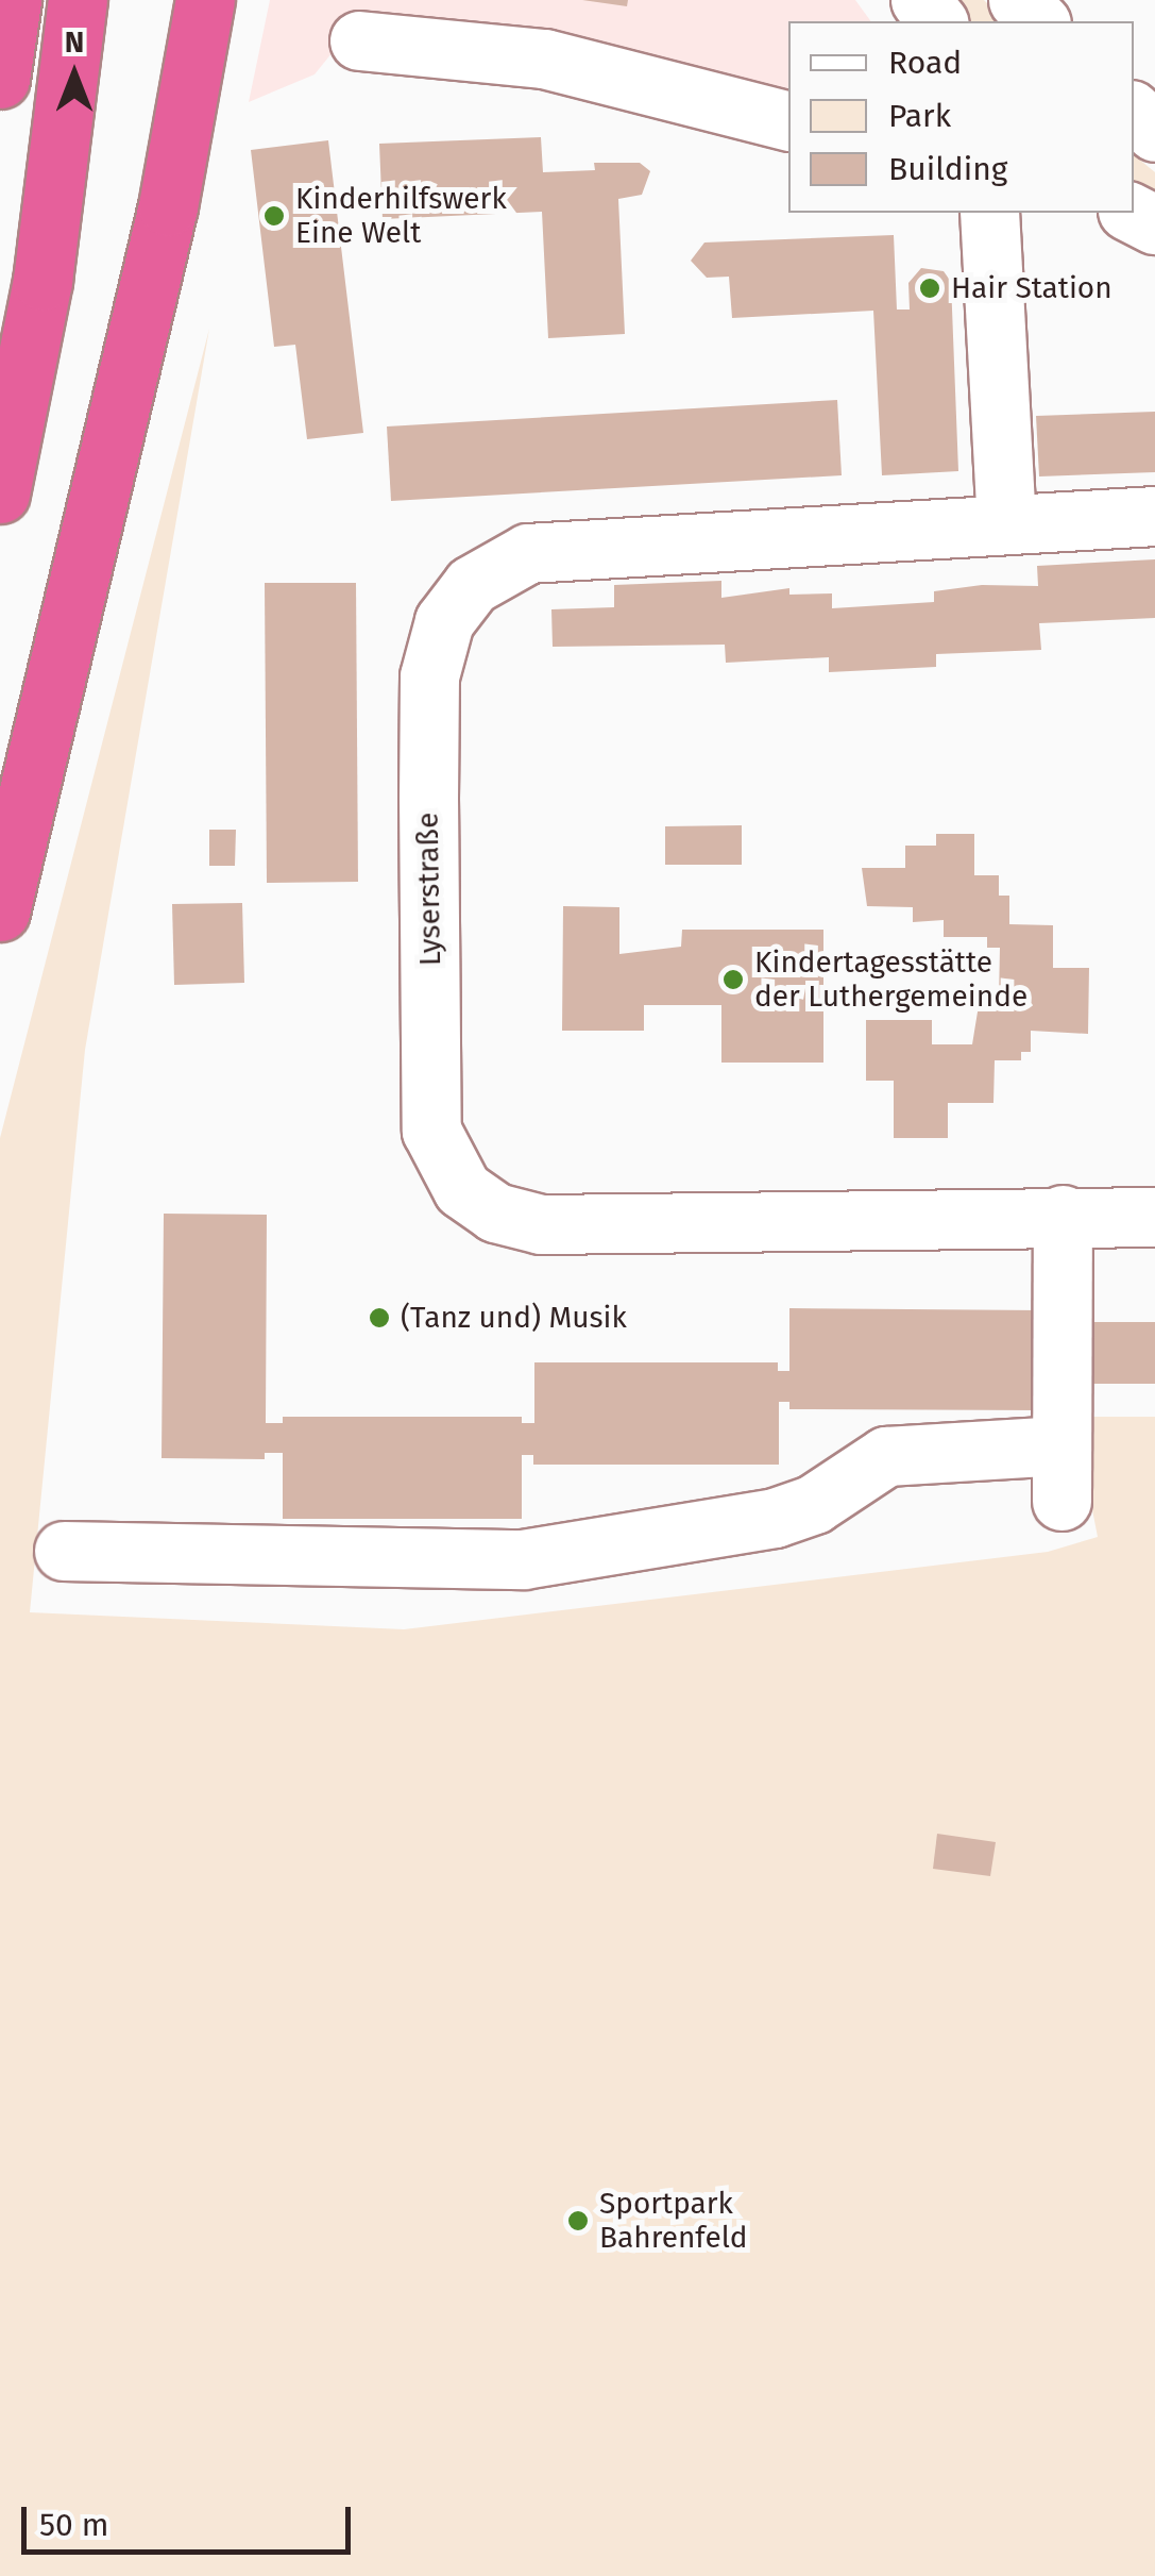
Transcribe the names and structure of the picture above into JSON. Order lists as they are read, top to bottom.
{
  "streets": {
    "street": ["Lyserstraße"]
  },
  "places": [
    "Kinderhilfswerk Eine Welt",
    "Hair Station",
    "Kindertagesstätte der Luthergemeinde",
    "(Tanz und) Musik",
    "Sportpark Bahrenfeld"
  ],
  "legend": ["Road", "Park", "Building"],
  "scale_bar": "50 m",
  "north": "top"
}
